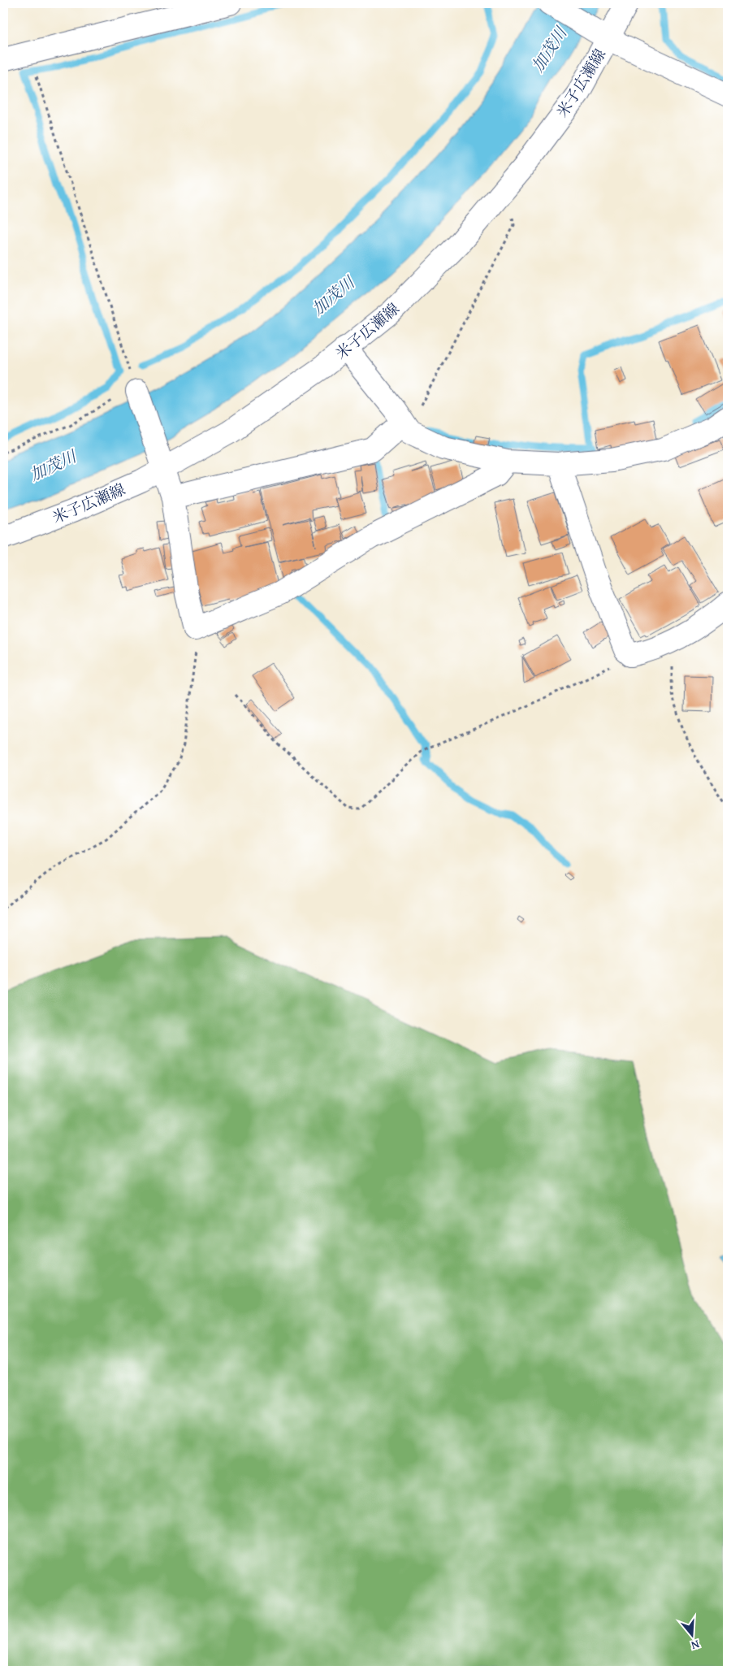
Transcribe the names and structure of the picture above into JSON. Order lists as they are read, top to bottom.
{
  "streets": {
    "street": ["米子広瀬線"]
  },
  "water": ["加茂川"],
  "north": "bottom"
}
